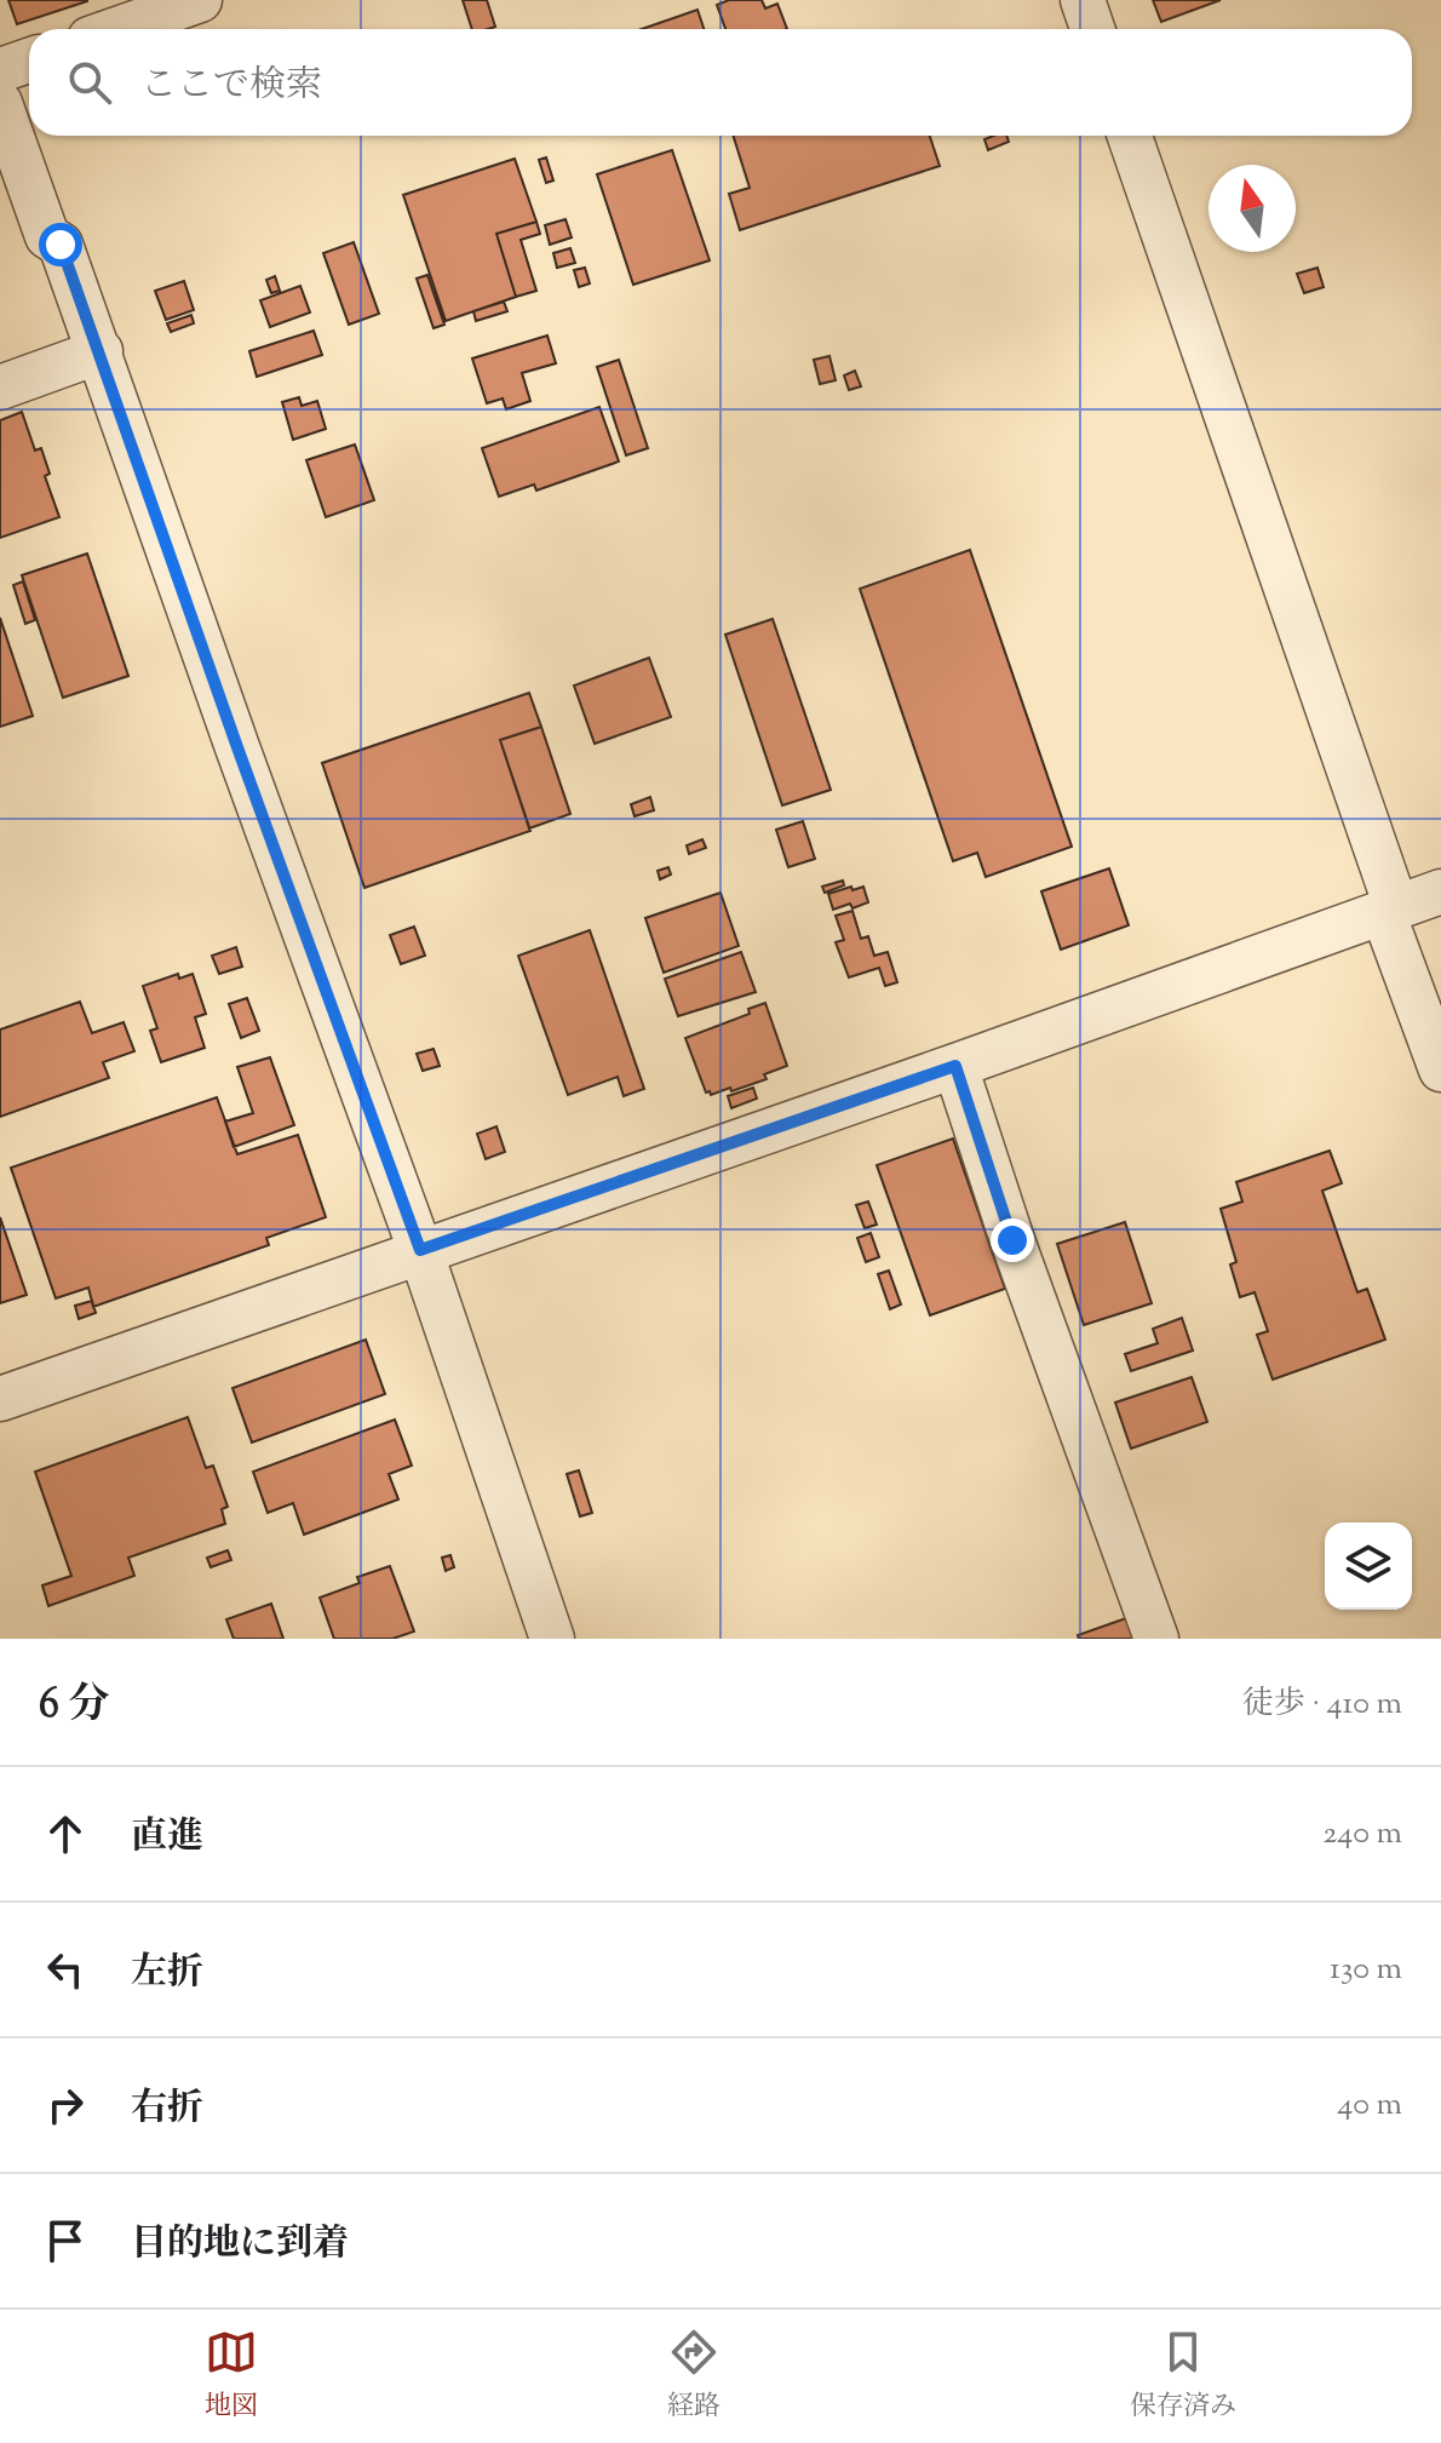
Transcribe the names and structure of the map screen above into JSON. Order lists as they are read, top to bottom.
{
  "north": "top",
  "page": {
    "search": "ここで検索",
    "heading": ["6 分", "徒歩 · 410 m"],
    "list": [
      ["直進", "240 m"],
      ["左折", "130 m"],
      ["右折", "40 m"],
      "目的地に到着"
    ],
    "nav": ["地図", "経路", "保存済み"]
  }
}
